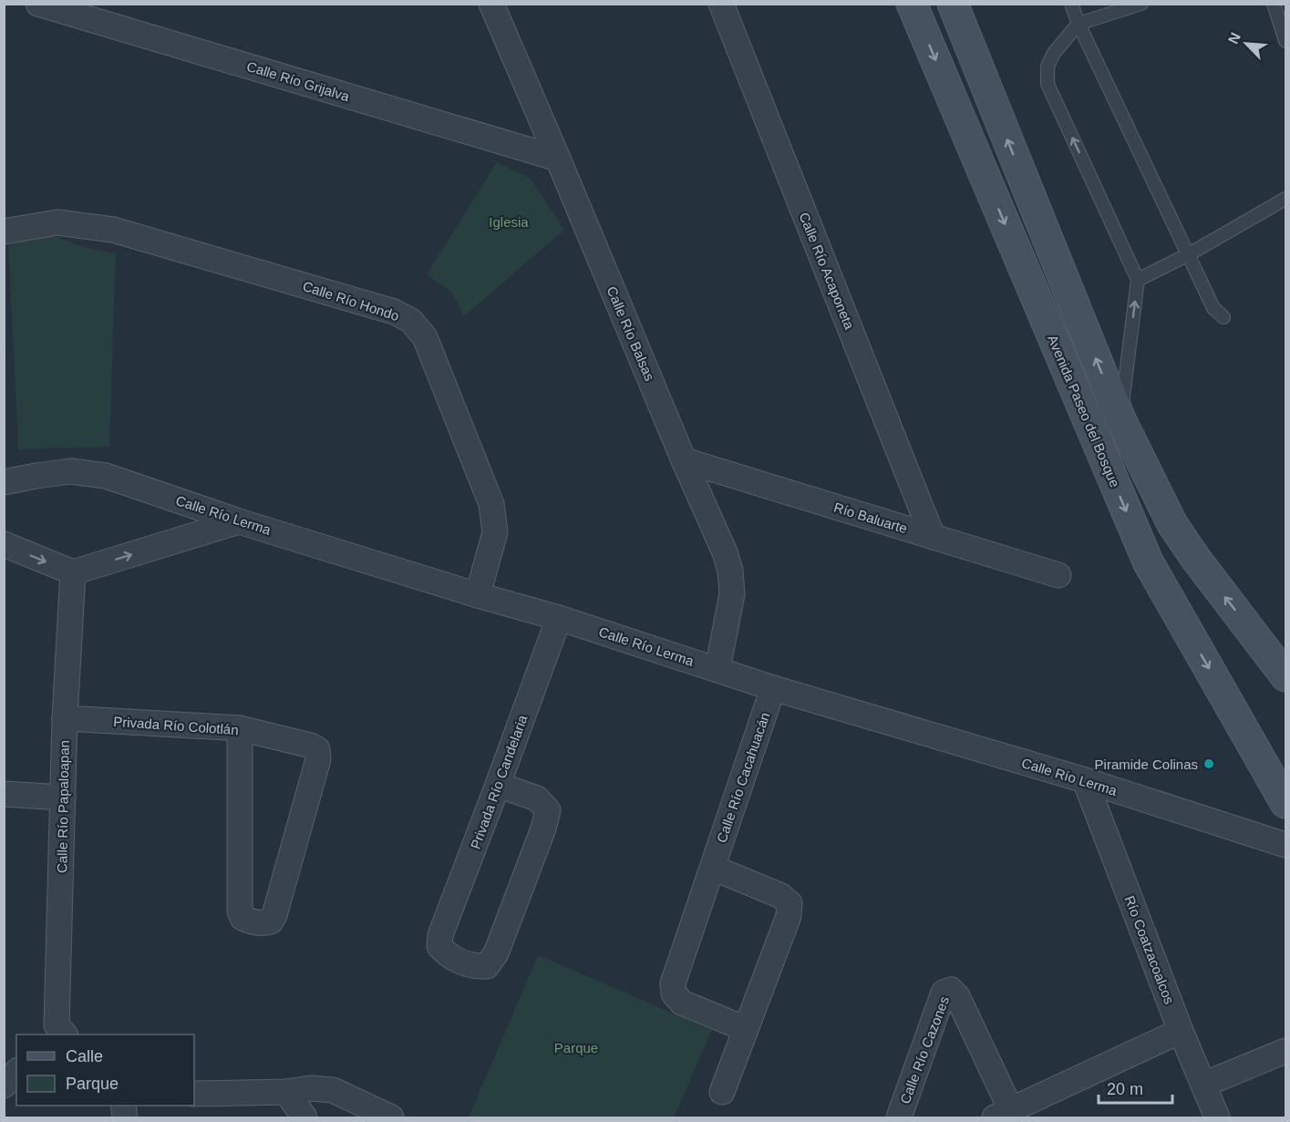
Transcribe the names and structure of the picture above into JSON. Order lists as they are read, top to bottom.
{
  "streets": {
    "main road": ["Avenida Paseo del Bosque"],
    "street": [
      "Calle Río Grijalva",
      "Calle Río Acaponeta",
      "Calle Río Hondo",
      "Calle Río Balsas",
      "Calle Río Lerma",
      "Río Baluarte",
      "Privada Río Colotlán",
      "Calle Río Cacahuacán",
      "Privada Río Candelaria",
      "Calle Río Papaloapan",
      "Río Coatzacoalcos",
      "Calle Río Cazones"
    ]
  },
  "crossings": [
    ["Calle Río Grijalva", "Calle Río Balsas"],
    ["Calle Río Acaponeta", "Río Baluarte"],
    ["Calle Río Hondo", "Calle Río Lerma"],
    ["Calle Río Balsas", "Calle Río Lerma"],
    ["Calle Río Balsas", "Río Baluarte"],
    ["Calle Río Lerma", "Calle Río Cacahuacán"],
    ["Calle Río Lerma", "Privada Río Candelaria"],
    ["Calle Río Lerma", "Río Coatzacoalcos"],
    ["Privada Río Colotlán", "Calle Río Papaloapan"],
    ["Río Coatzacoalcos", "Calle Río Cazones"]
  ],
  "parks": ["Iglesia", "Parque"],
  "places": ["Piramide Colinas"],
  "legend": ["Calle", "Parque"],
  "scale_bar": "20 m",
  "north": "top left"
}
